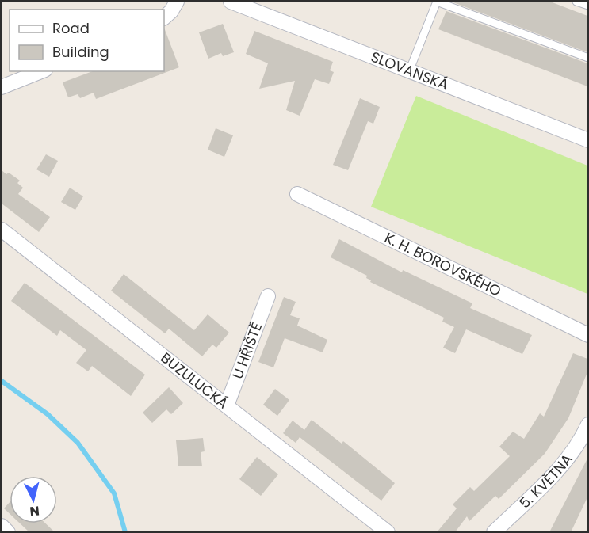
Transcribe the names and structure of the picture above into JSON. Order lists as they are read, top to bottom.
{
  "streets": {
    "street": [
      "SLOVANSKÁ",
      "K. H. BOROVSKÉHO",
      "U HŘIŠTĚ",
      "BUZULUCKÁ",
      "5. KVĚTNA"
    ]
  },
  "crossings": [
    ["U HŘIŠTĚ", "BUZULUCKÁ"]
  ],
  "legend": ["Road", "Building"],
  "north": "bottom"
}
